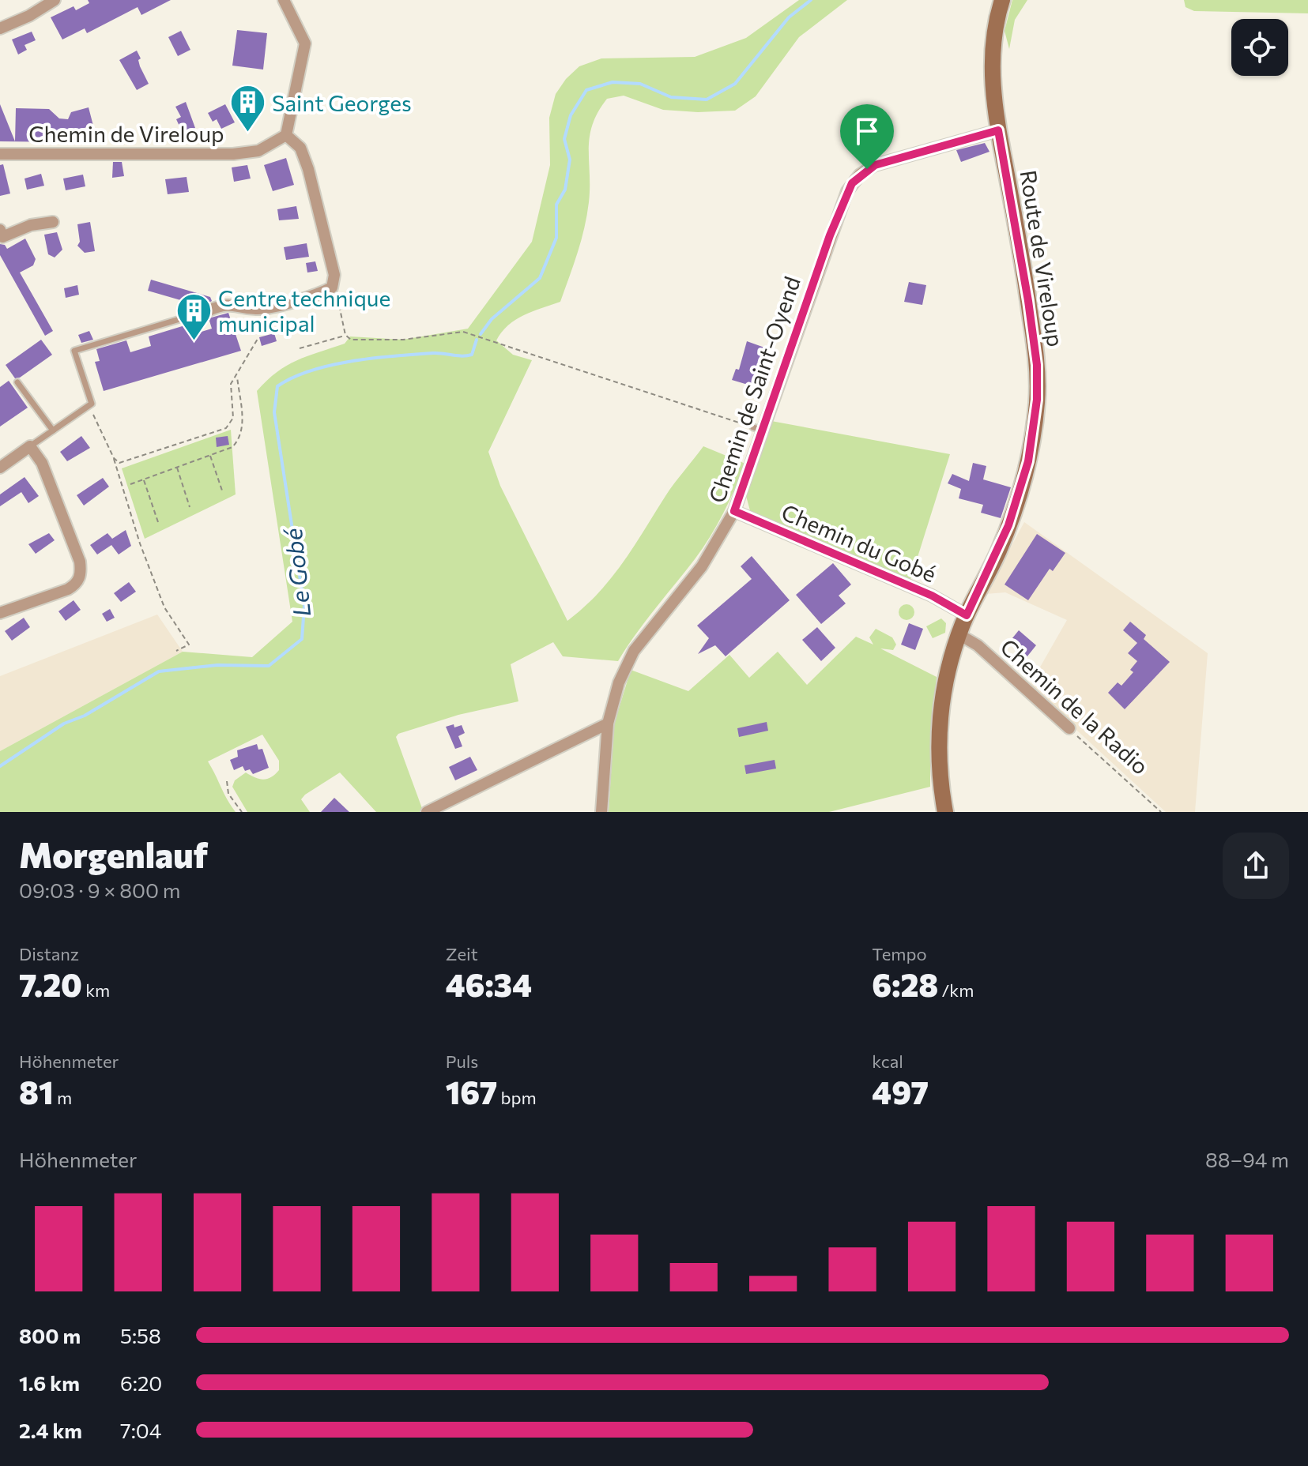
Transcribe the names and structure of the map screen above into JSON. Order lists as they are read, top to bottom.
{
  "streets": {
    "main road": ["Route de Vireloup"],
    "street": [
      "Chemin de Vireloup",
      "Chemin de Saint-Oyend",
      "Chemin du Gobé",
      "Chemin de la Radio"
    ]
  },
  "crossings": [
    ["Route de Vireloup", "Chemin de Saint-Oyend"],
    ["Route de Vireloup", "Chemin du Gobé"],
    ["Route de Vireloup", "Chemin de la Radio"],
    ["Chemin de Saint-Oyend", "Chemin du Gobé"]
  ],
  "water": ["Le Gobé"],
  "places": {
    "building": ["Saint Georges", "Centre technique municipal"]
  },
  "page": {
    "heading": ["Morgenlauf", "09:03 · 9 × 800 m"],
    "stats": [
      ["Distanz", "7.20 km"],
      ["Zeit", "46:34"],
      ["Tempo", "6:28 /km"],
      ["Höhenmeter", "81 m"],
      ["Puls", "167 bpm"],
      ["kcal", "497"]
    ],
    "chart": ["Höhenmeter", "88–94 m"],
    "list": [
      {
        "name": "800 m",
        "note": "5:58"
      },
      {
        "name": "1.6 km",
        "note": "6:20"
      },
      {
        "name": "2.4 km",
        "note": "7:04"
      }
    ]
  }
}
